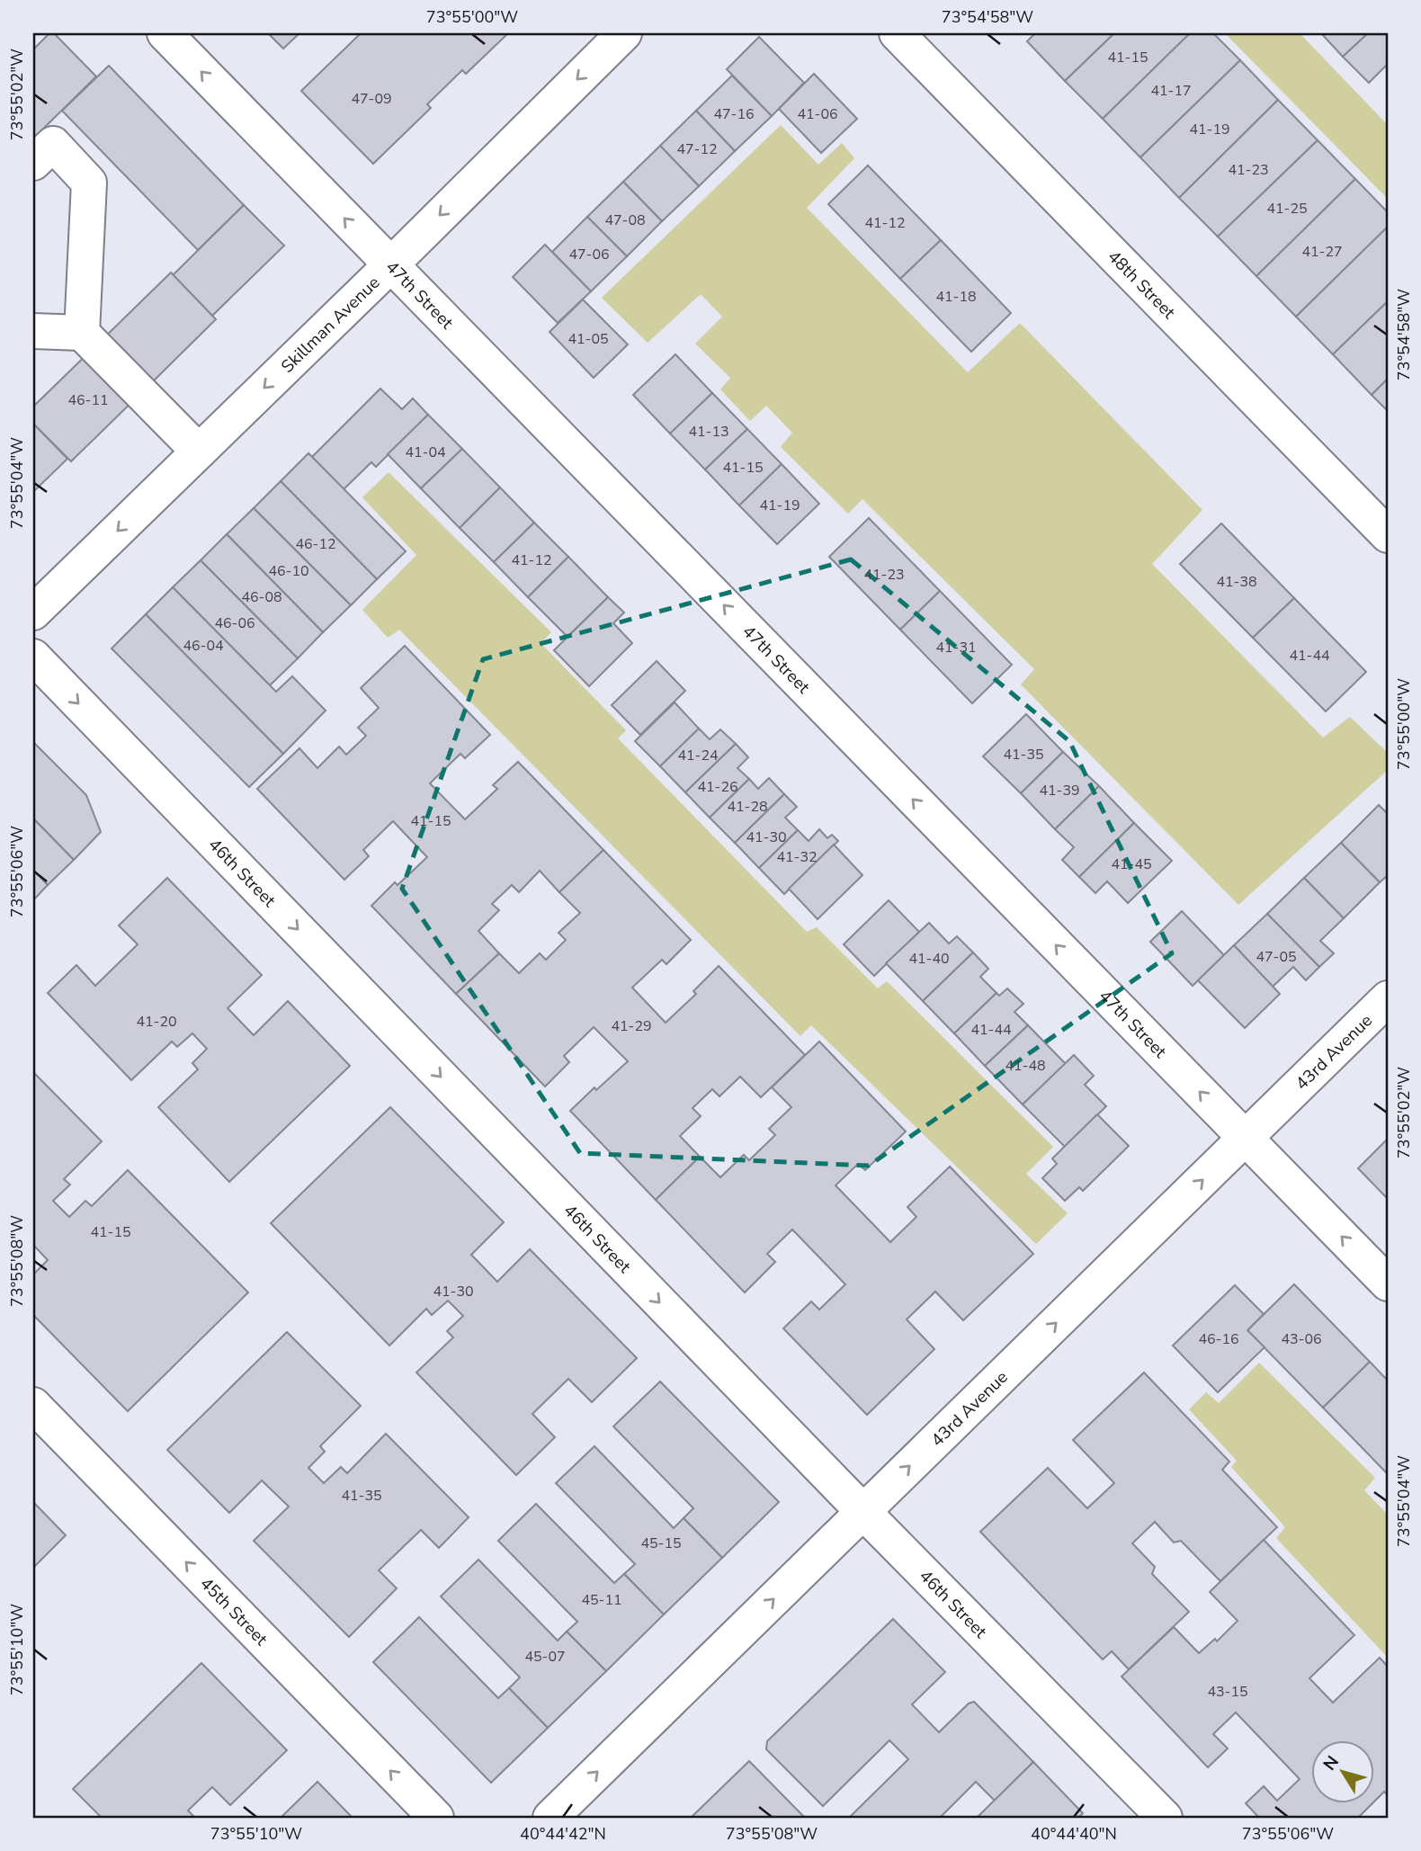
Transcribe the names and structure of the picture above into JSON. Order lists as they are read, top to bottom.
{
  "streets": {
    "street": [
      "48th Street",
      "47th Street",
      "Skillman Avenue",
      "46th Street",
      "43rd Avenue",
      "45th Street"
    ]
  },
  "crossings": [
    ["47th Street", "Skillman Avenue"],
    ["47th Street", "43rd Avenue"],
    ["46th Street", "43rd Avenue"]
  ],
  "one_way": [
    "47th Street",
    "Skillman Avenue",
    "46th Street",
    "43rd Avenue",
    "45th Street"
  ],
  "house_numbers": [
    "41-15",
    "41-17",
    "47-09",
    "47-16",
    "41-06",
    "41-19",
    "47-12",
    "41-23",
    "41-25",
    "47-08",
    "41-12",
    "41-27",
    "47-06",
    "41-18",
    "41-05",
    "46-11",
    "41-13",
    "41-04",
    "41-15",
    "41-19",
    "46-12",
    "41-12",
    "46-10",
    "41-23",
    "41-38",
    "46-08",
    "46-06",
    "46-04",
    "41-31",
    "41-44",
    "41-35",
    "41-24",
    "41-26",
    "41-39",
    "41-28",
    "41-15",
    "41-30",
    "41-32",
    "41-45",
    "47-05",
    "41-40",
    "41-20",
    "41-29",
    "41-44",
    "41-48",
    "41-15",
    "41-30",
    "46-16",
    "43-06",
    "41-35",
    "45-15",
    "45-11",
    "45-07",
    "43-15"
  ],
  "north": "top left",
  "coordinates": [
    "73°55'00\"W",
    "73°54'58\"W",
    "73°55'02\"W",
    "73°55'04\"W",
    "73°55'06\"W",
    "73°55'08\"W",
    "73°55'10\"W",
    "40°44'42\"N",
    "40°44'40\"N"
  ]
}
